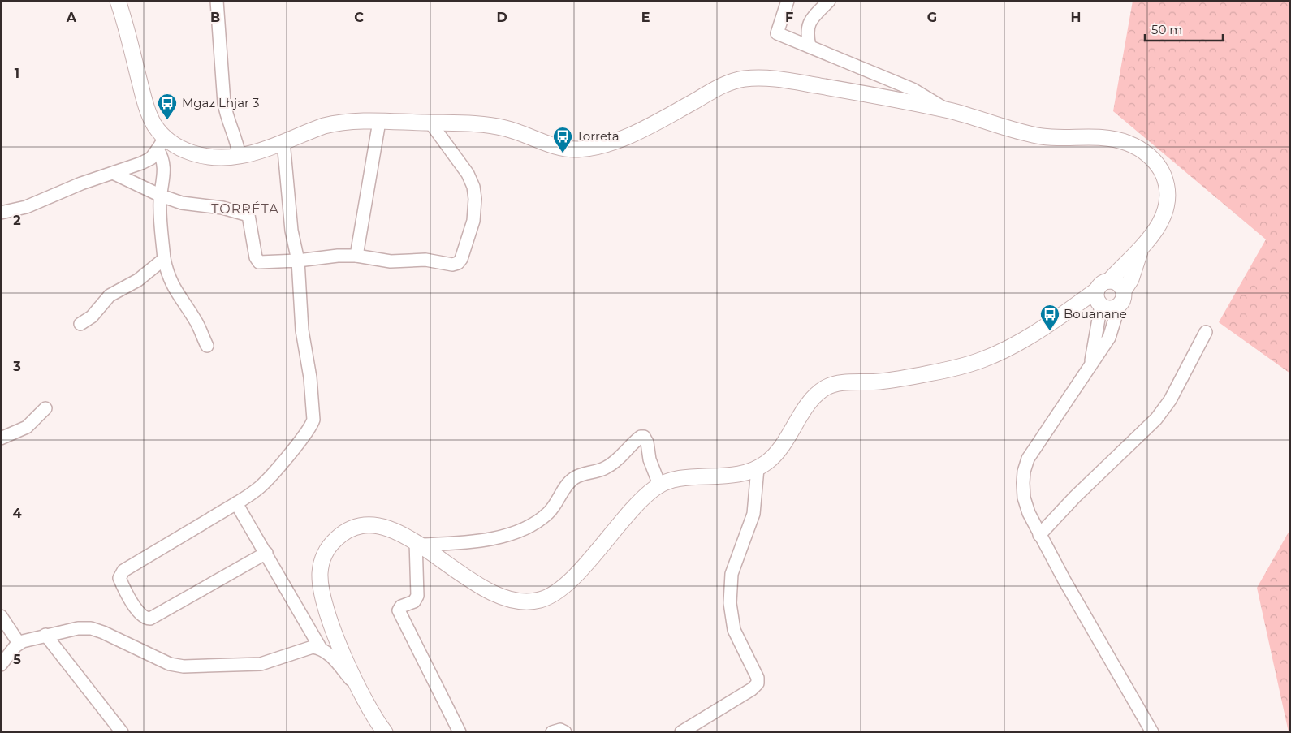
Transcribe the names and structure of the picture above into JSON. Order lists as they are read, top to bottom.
{
  "districts": ["TORRÉTA"],
  "places": {
    "bus stop": ["Mgaz Lhjar 3", "Torreta", "Bouanane"]
  },
  "scale_bar": "50 m",
  "grid": {
    "columns": [
      "A",
      "B",
      "C",
      "D",
      "E",
      "F",
      "G",
      "H"
    ],
    "rows": [
      "1",
      "2",
      "3",
      "4",
      "5"
    ]
  }
}
